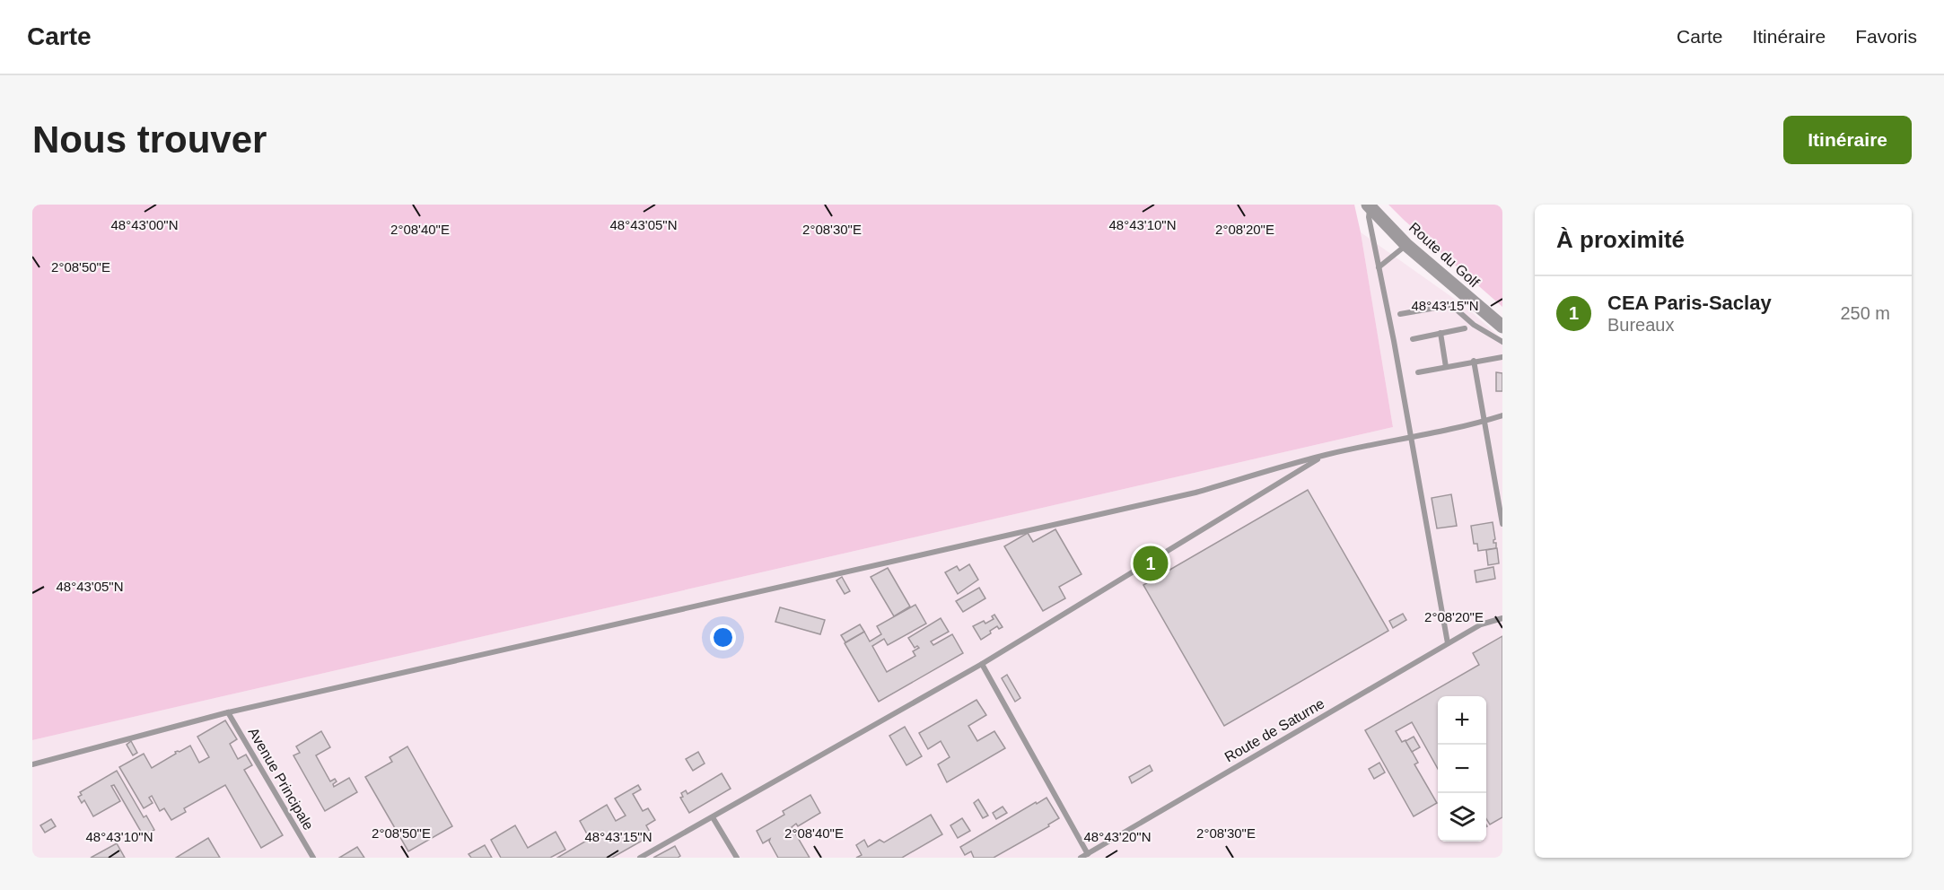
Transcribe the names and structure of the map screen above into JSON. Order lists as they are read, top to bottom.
{
  "streets": {
    "street": ["Route du Golf"],
    "lane": ["Route de Saturne", "Avenue Principale"]
  },
  "page": {
    "header": "Carte",
    "nav": ["Carte", "Itinéraire", "Favoris"],
    "buttons": "Itinéraire",
    "title": "Nous trouver",
    "heading": "À proximité",
    "list": [
      {
        "mark": "1",
        "name": "CEA Paris-Saclay",
        "note": "Bureaux",
        "value": "250 m"
      }
    ],
    "pins": "1",
    "map_buttons": ["+", "−"]
  },
  "coordinates": [
    "48°43'00\"N",
    "48°43'05\"N",
    "48°43'10\"N",
    "2°08'40\"E",
    "2°08'30\"E",
    "2°08'20\"E",
    "2°08'50\"E",
    "48°43'15\"N",
    "48°43'20\"N"
  ]
}
